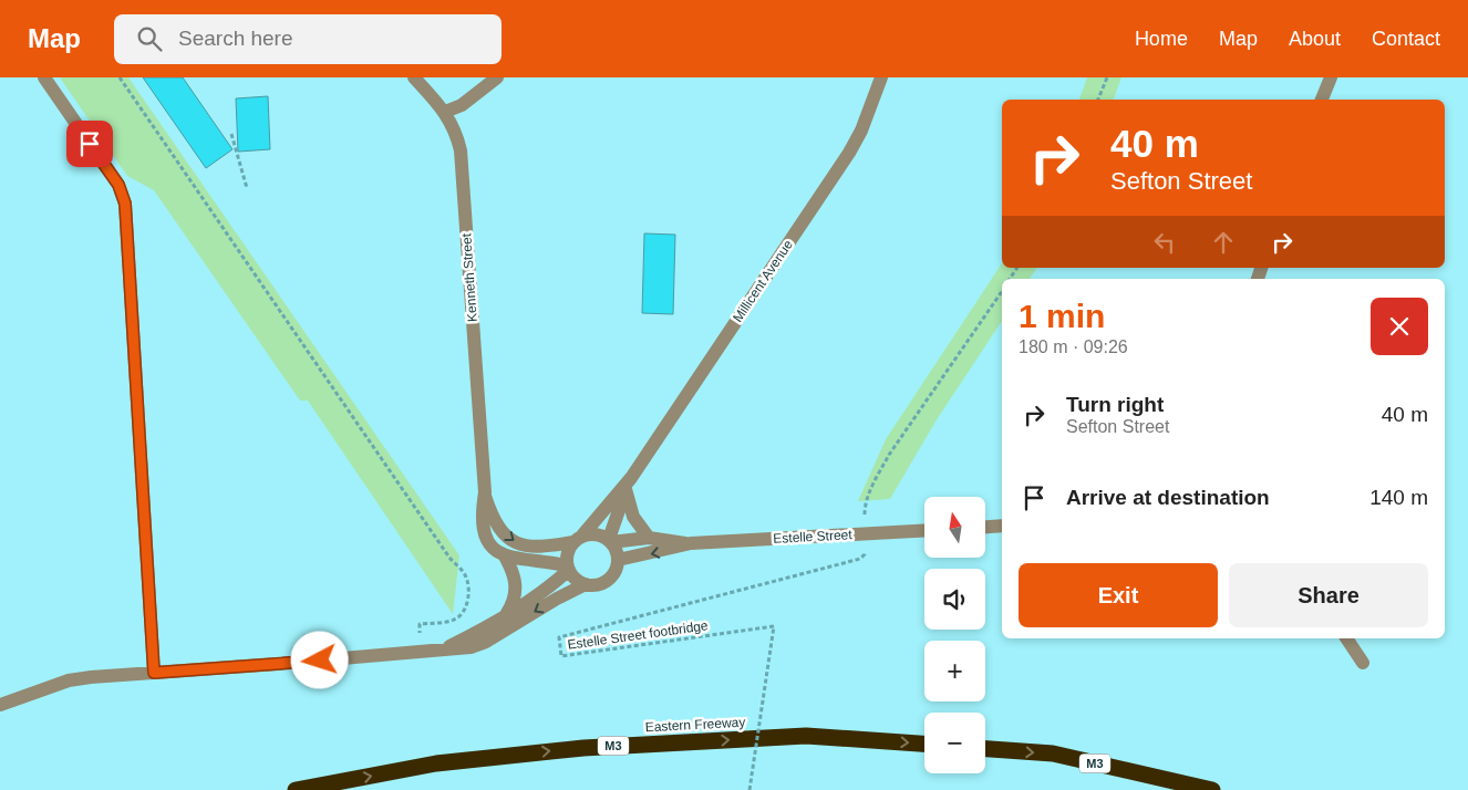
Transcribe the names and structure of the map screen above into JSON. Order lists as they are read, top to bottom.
{
  "streets": {
    "highway": ["Eastern Freeway", "M3"],
    "street": ["Kenneth Street", "Millicent Avenue", "Estelle Street"],
    "path": ["Estelle Street footbridge"]
  },
  "crossings": [
    ["Kenneth Street", "Millicent Avenue"],
    ["Kenneth Street", "Estelle Street"],
    ["Millicent Avenue", "Estelle Street"],
    ["Estelle Street", "Estelle Street footbridge"]
  ],
  "one_way": ["Eastern Freeway"],
  "north": "top",
  "page": {
    "header": "Map",
    "search": "Search here",
    "nav": [
      "Home",
      "Map",
      "About",
      "Contact"
    ],
    "turn": ["40 m", "Sefton Street"],
    "heading": ["1 min", "180 m · 09:26"],
    "list": [
      {
        "name": "Turn right",
        "note": "Sefton Street",
        "value": "40 m"
      },
      {
        "name": "Arrive at destination",
        "value": "140 m"
      }
    ],
    "map_buttons": ["+", "−"],
    "buttons": ["Exit", "Share"]
  }
}
